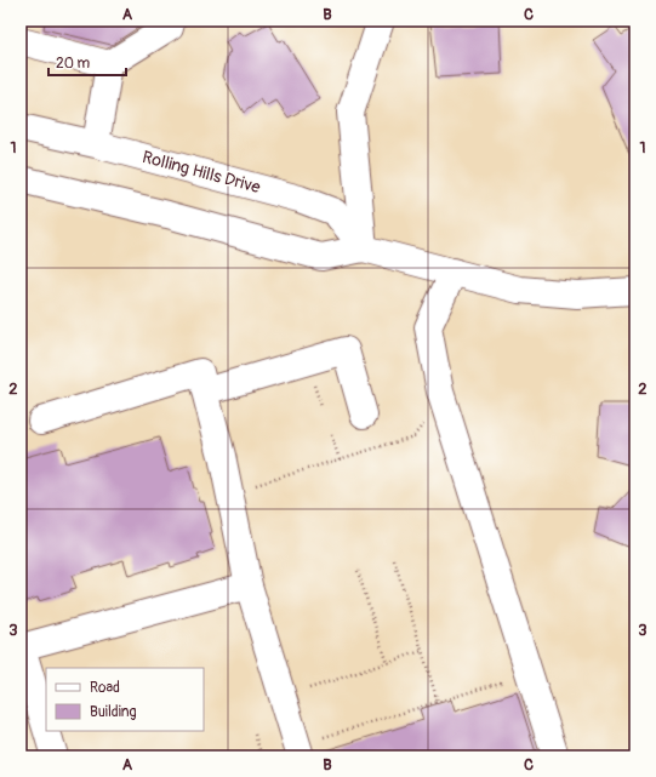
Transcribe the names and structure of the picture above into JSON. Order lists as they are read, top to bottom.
{
  "streets": {
    "street": ["Rolling Hills Drive"]
  },
  "legend": ["Road", "Building"],
  "scale_bar": "20 m",
  "grid": {
    "columns": ["A", "B", "C"],
    "rows": ["1", "2", "3"]
  }
}
